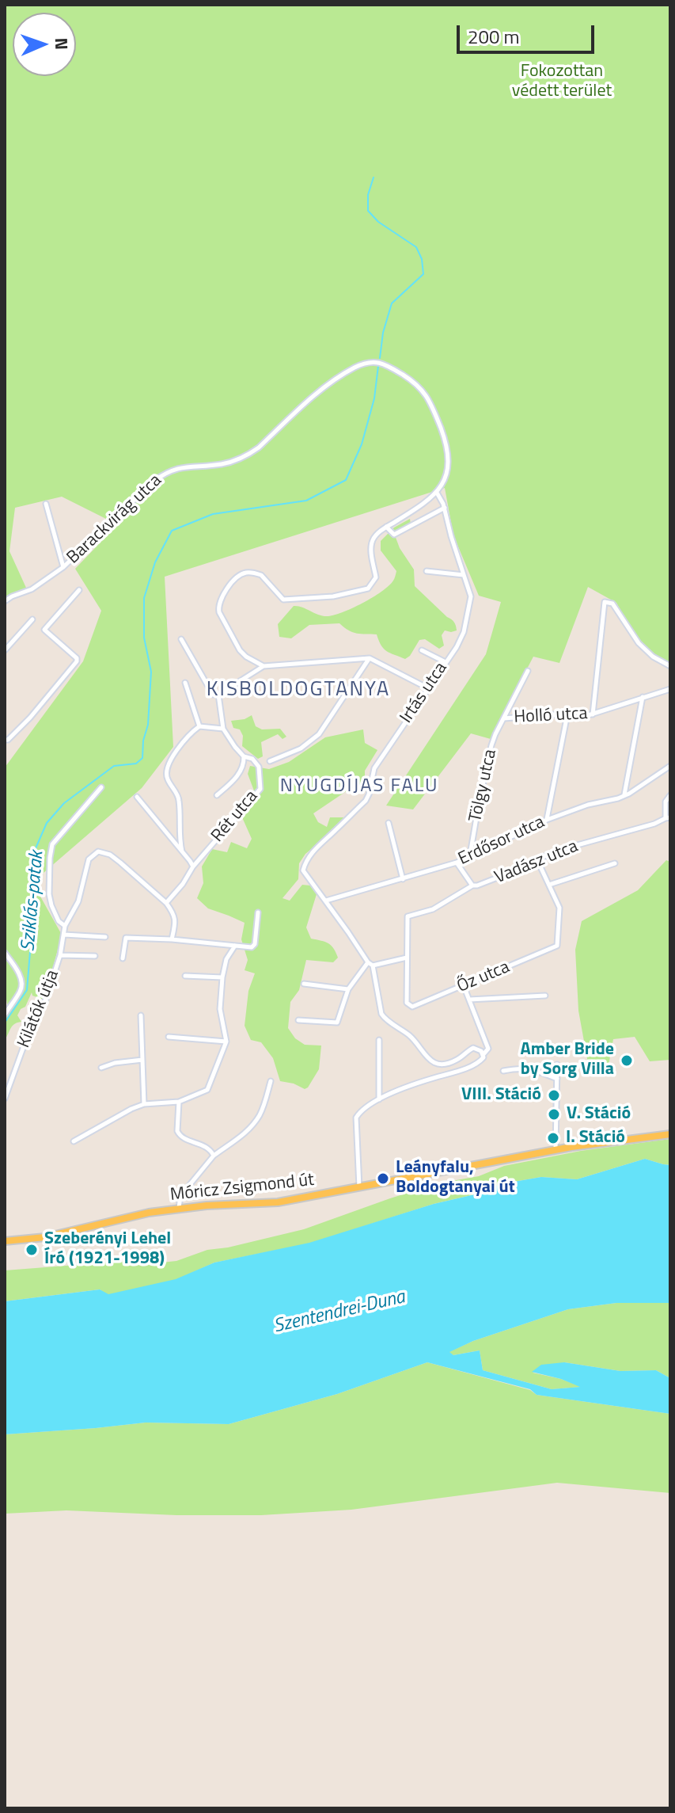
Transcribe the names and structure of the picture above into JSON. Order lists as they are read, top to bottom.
{
  "streets": {
    "main road": ["Móricz Zsigmond út"],
    "street": [
      "Barackvirág utca",
      "Irtás utca",
      "Holló utca",
      "Tölgy utca",
      "Rét utca",
      "Erdősor utca",
      "Vadász utca",
      "Őz utca",
      "Kilátók útja"
    ]
  },
  "crossings": [
    ["Barackvirág utca", "Irtás utca"],
    ["Irtás utca", "Erdősor utca"],
    ["Holló utca", "Tölgy utca"],
    ["Tölgy utca", "Erdősor utca"],
    ["Vadász utca", "Őz utca"]
  ],
  "districts": ["KISBOLDOGTANYA", "NYUGDÍJAS FALU"],
  "water": ["Sziklás-patak", "Szentendrei-Duna"],
  "parks": ["Fokozottan védett terület"],
  "places": [
    "Amber Bride by Sorg Villa",
    "VIII. Stáció",
    "V. Stáció",
    "I. Stáció",
    "Leányfalu, Boldogtanyai út",
    "Szeberényi Lehel Író (1921-1998)"
  ],
  "scale_bar": "200 m",
  "north": "right"
}
